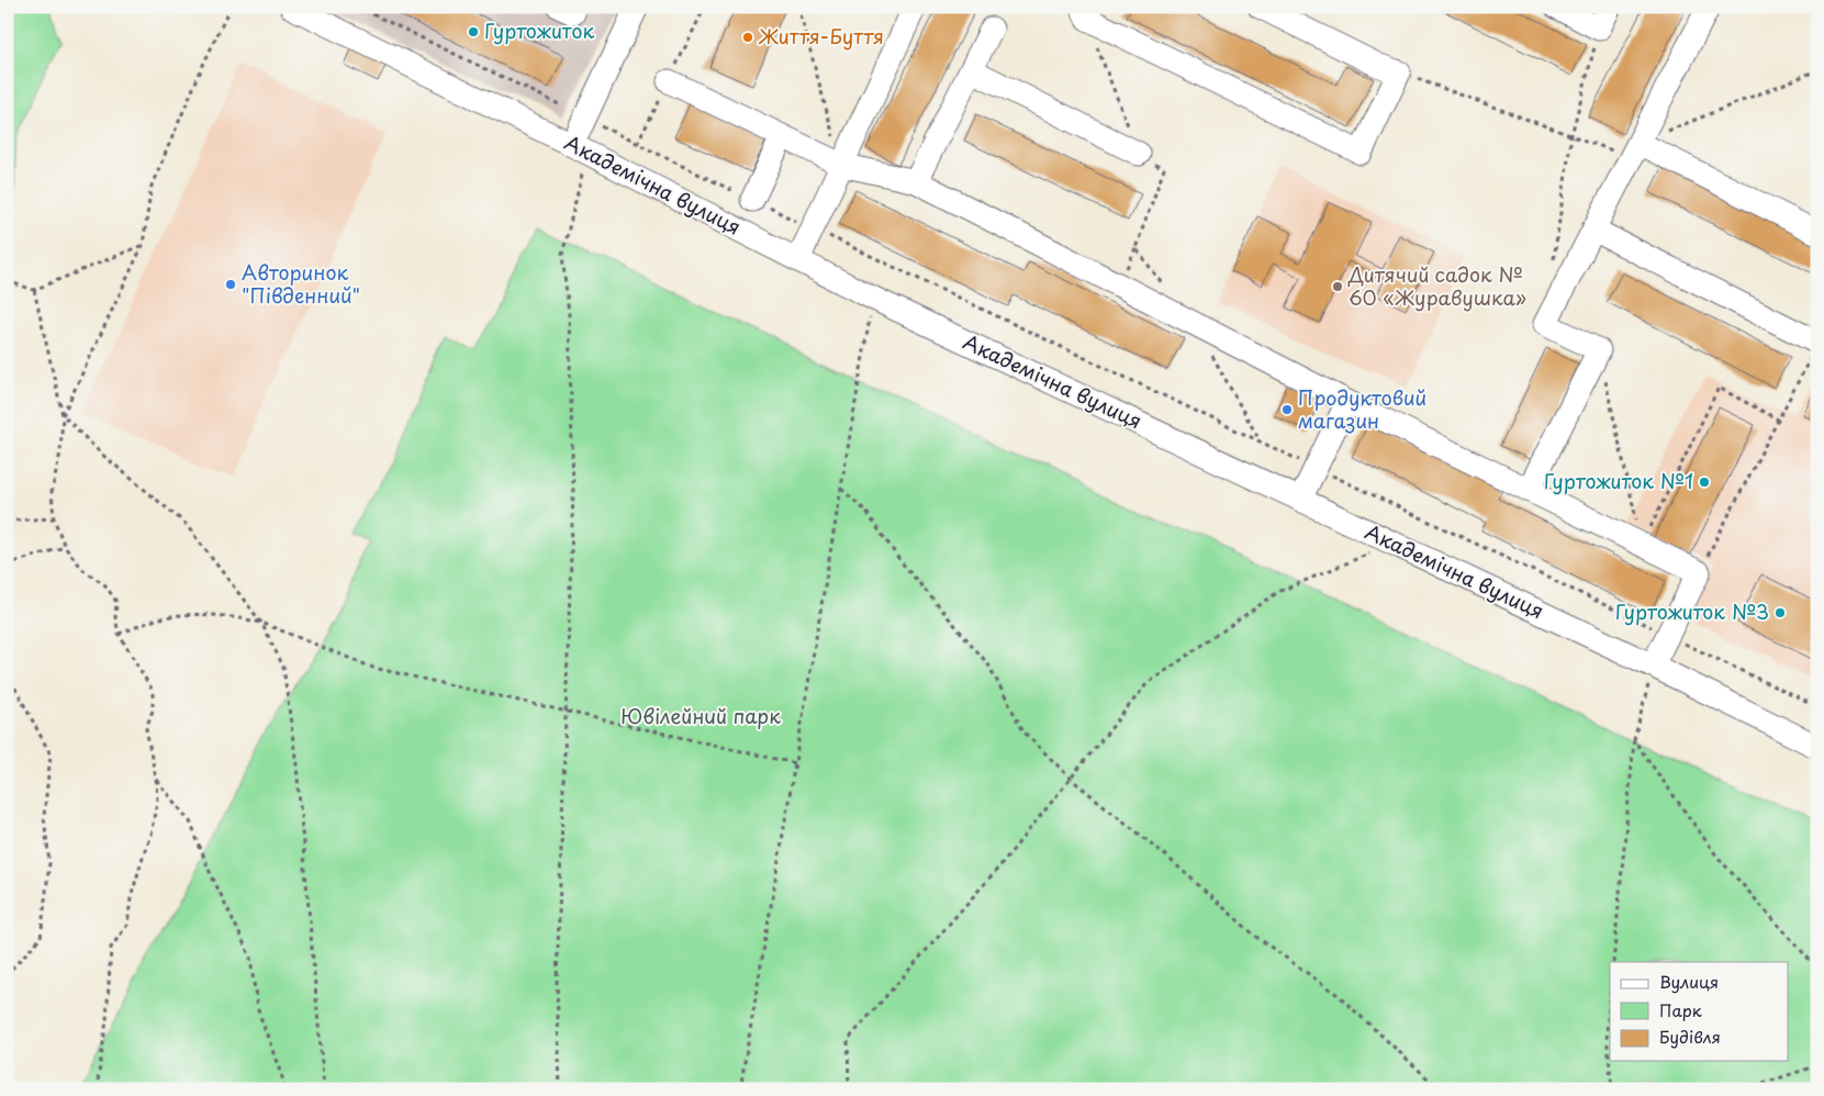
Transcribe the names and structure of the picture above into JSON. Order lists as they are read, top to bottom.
{
  "streets": {
    "street": ["Академічна вулиця"]
  },
  "parks": ["Ювілейний парк"],
  "places": [
    "Гуртожиток",
    "Життя-Буття",
    "Авторинок \"Південний\"",
    "Дитячий садок № 60 «Журавушка»",
    "Продуктовий магазин",
    "Гуртожиток №1",
    "Гуртожиток №3"
  ],
  "legend": ["Вулиця", "Парк", "Будівля"]
}
